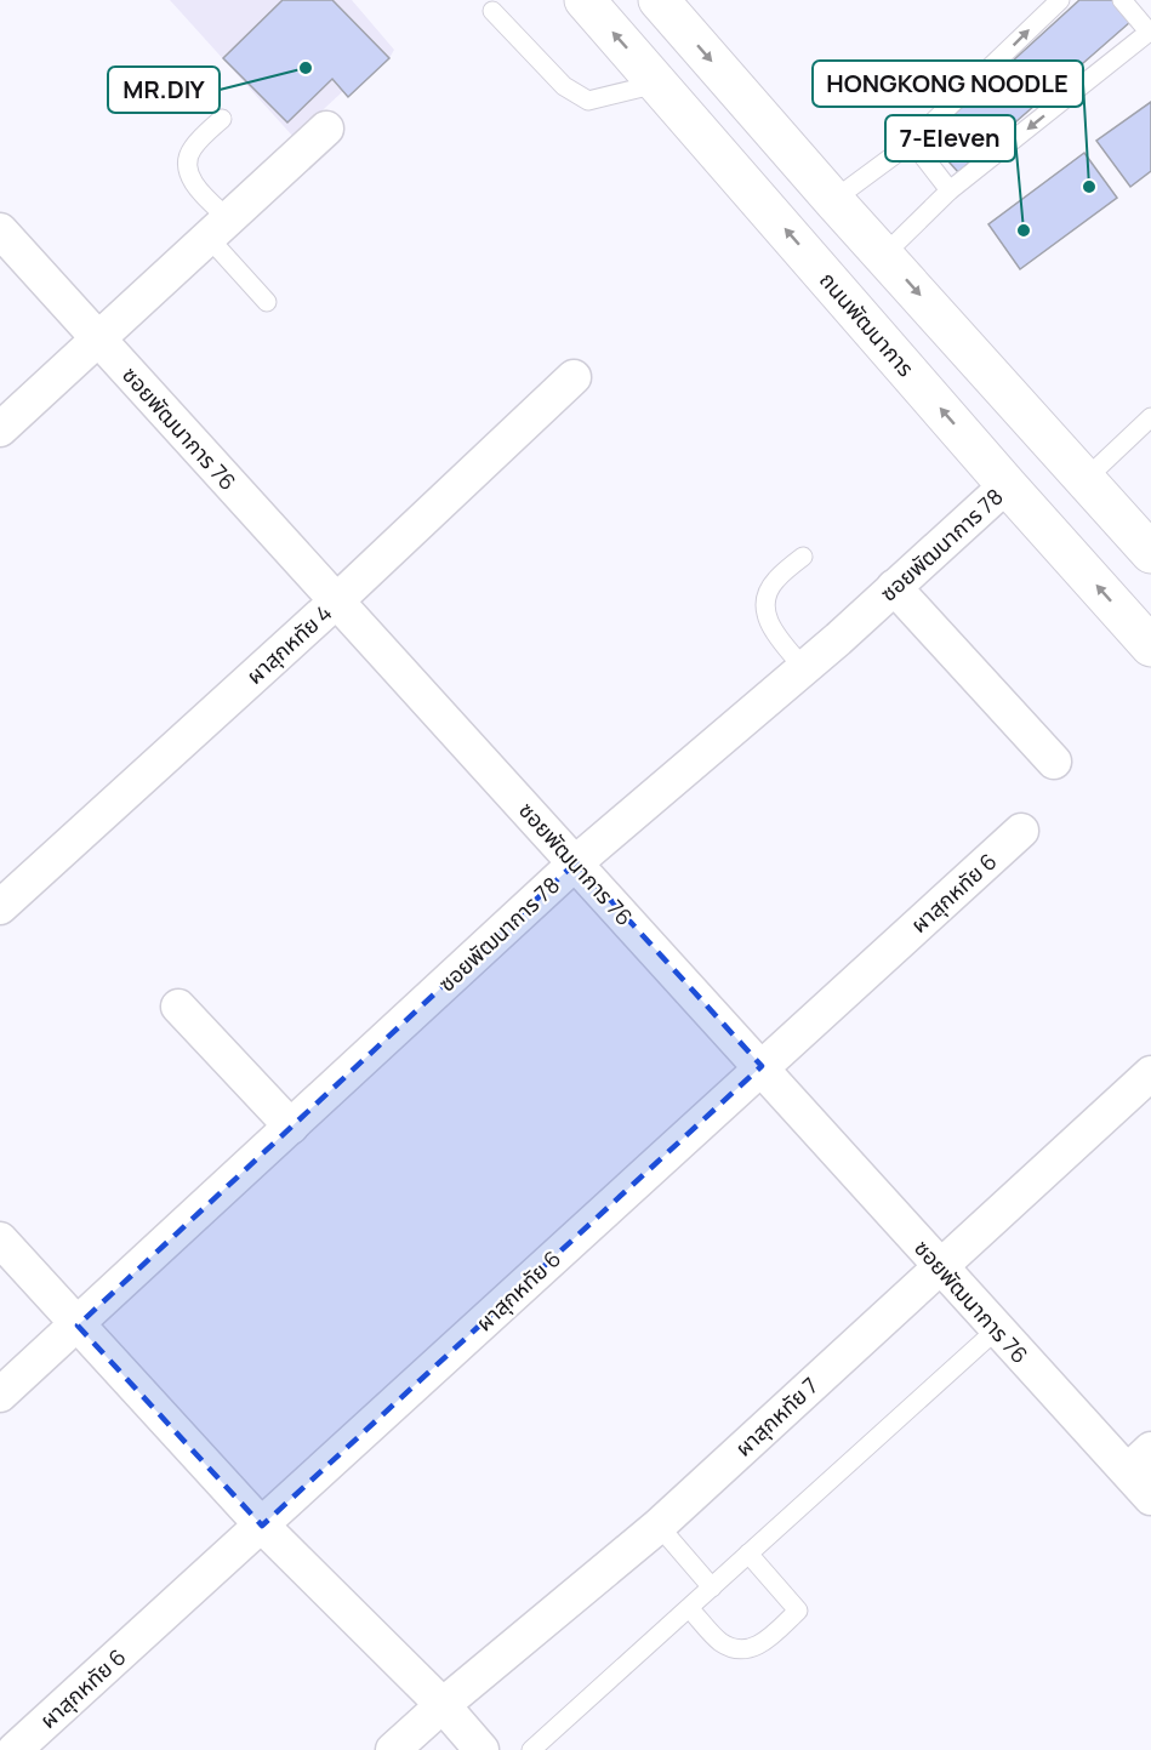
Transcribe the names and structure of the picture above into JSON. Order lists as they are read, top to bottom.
{
  "streets": {
    "main road": ["ถนนพัฒนาการ"],
    "street": [
      "ซอยพัฒนาการ 76",
      "ซอยพัฒนาการ 78",
      "ผาสุกหทัย 4",
      "ผาสุกหทัย 6",
      "ผาสุกหทัย 7"
    ]
  },
  "crossings": [
    ["ถนนพัฒนาการ", "ซอยพัฒนาการ 78"],
    ["ซอยพัฒนาการ 76", "ซอยพัฒนาการ 78"],
    ["ซอยพัฒนาการ 76", "ผาสุกหทัย 4"],
    ["ซอยพัฒนาการ 76", "ผาสุกหทัย 6"],
    ["ซอยพัฒนาการ 76", "ผาสุกหทัย 7"]
  ],
  "places": ["MR.DIY", "HONGKONG NOODLE", "7-Eleven"]
}
